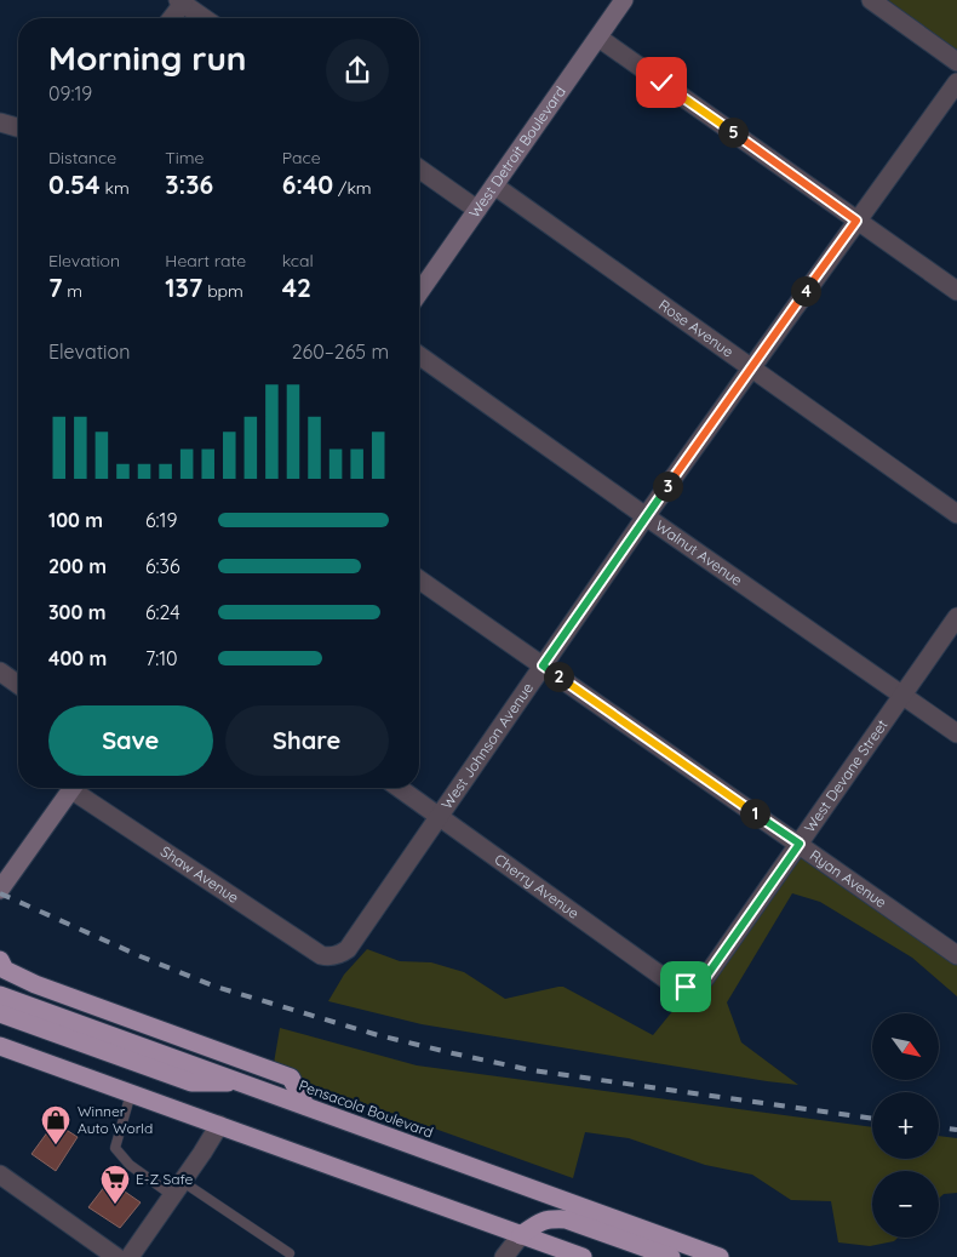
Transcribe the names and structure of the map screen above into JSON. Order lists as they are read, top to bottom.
{
  "streets": {
    "highway": ["Pensacola Boulevard"],
    "street": [
      "West Detroit Boulevard",
      "Rose Avenue",
      "Walnut Avenue",
      "West Johnson Avenue",
      "West Devane Street",
      "Shaw Avenue",
      "Ryan Avenue",
      "Cherry Avenue"
    ]
  },
  "crossings": [
    ["West Detroit Boulevard", "Rose Avenue"],
    ["Rose Avenue", "West Johnson Avenue"],
    ["Walnut Avenue", "West Johnson Avenue"],
    ["Walnut Avenue", "West Devane Street"],
    ["West Johnson Avenue", "Shaw Avenue"],
    ["West Johnson Avenue", "Ryan Avenue"],
    ["West Johnson Avenue", "Cherry Avenue"],
    ["West Devane Street", "Ryan Avenue"],
    ["West Devane Street", "Cherry Avenue"]
  ],
  "places": {
    "shop": ["Winner Auto World"],
    "supermarket": ["E-Z Safe"]
  },
  "north": "bottom right",
  "page": {
    "heading": ["Morning run", "09:19"],
    "pins": [
      "5",
      "4",
      "3",
      "2",
      "1"
    ],
    "stats": [
      ["Distance", "0.54 km"],
      ["Time", "3:36"],
      ["Pace", "6:40 /km"],
      ["Elevation", "7 m"],
      ["Heart rate", "137 bpm"],
      ["kcal", "42"]
    ],
    "chart": ["Elevation", "260–265 m"],
    "list": [
      {
        "name": "100 m",
        "note": "6:19"
      },
      {
        "name": "200 m",
        "note": "6:36"
      },
      {
        "name": "300 m",
        "note": "6:24"
      },
      {
        "name": "400 m",
        "note": "7:10"
      }
    ],
    "buttons": ["Save", "Share"],
    "map_buttons": ["+", "−"]
  }
}
